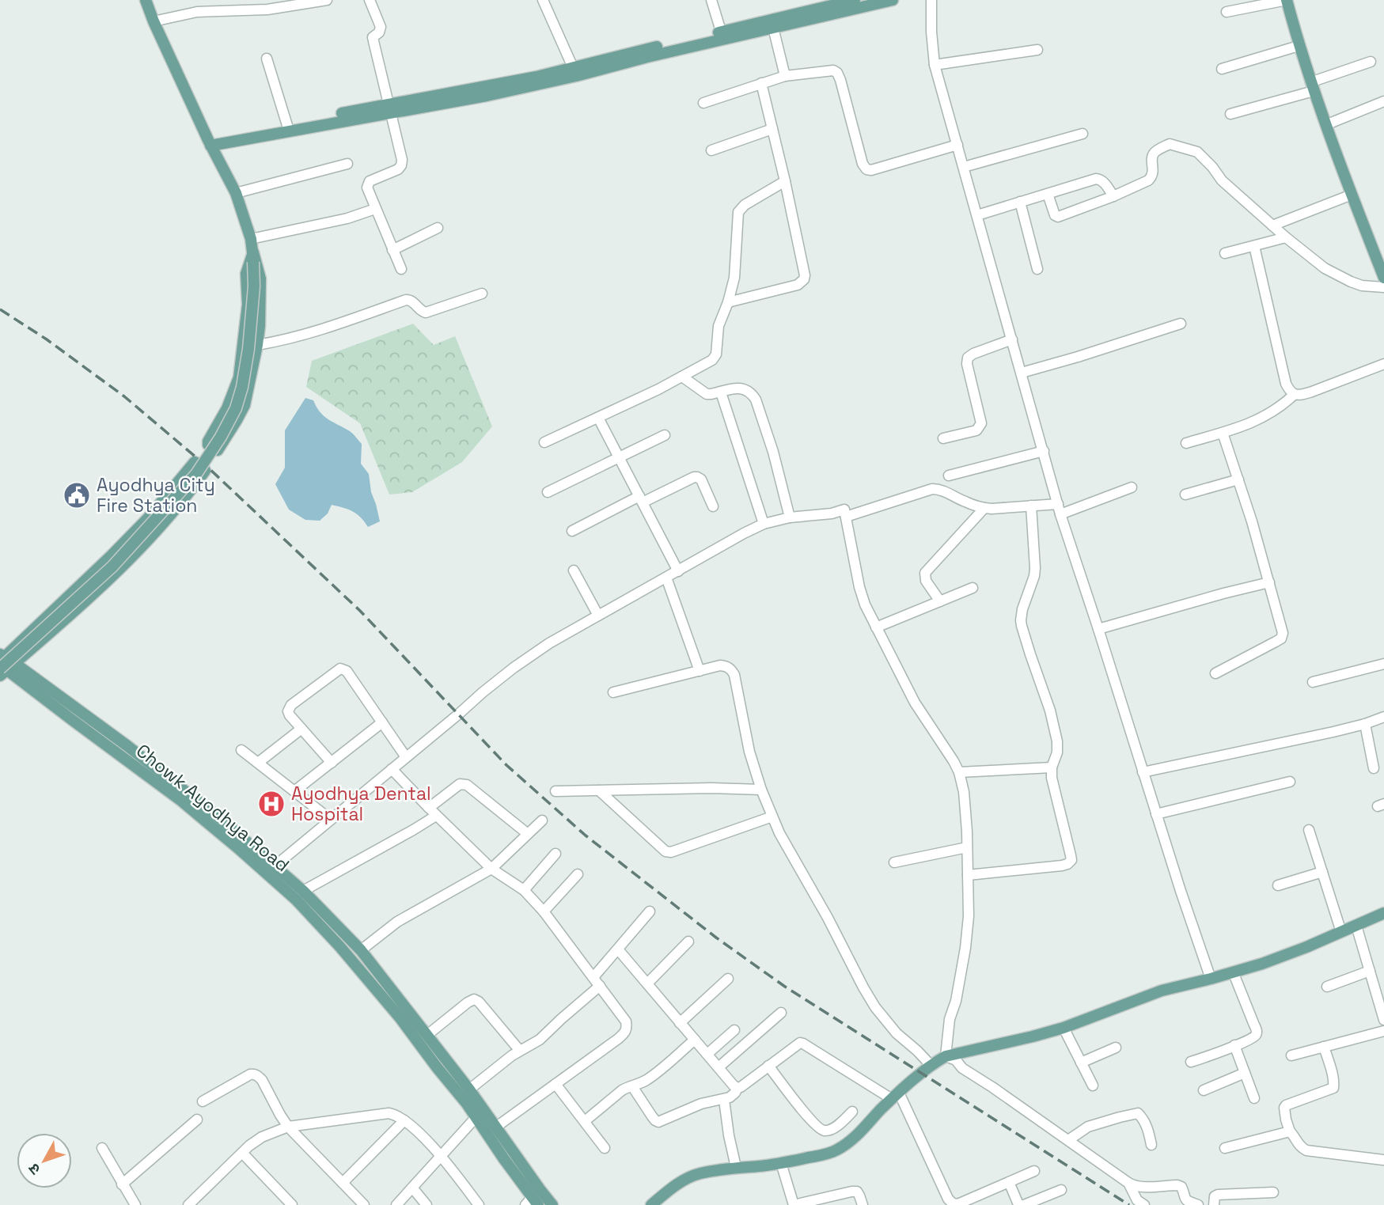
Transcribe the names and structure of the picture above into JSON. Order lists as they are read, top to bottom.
{
  "streets": {
    "main road": ["Chowk Ayodhya Road"]
  },
  "places": {
    "public building": ["Ayodhya City Fire Station"],
    "hospital": ["Ayodhya Dental Hospital"]
  },
  "north": "bottom left"
}
